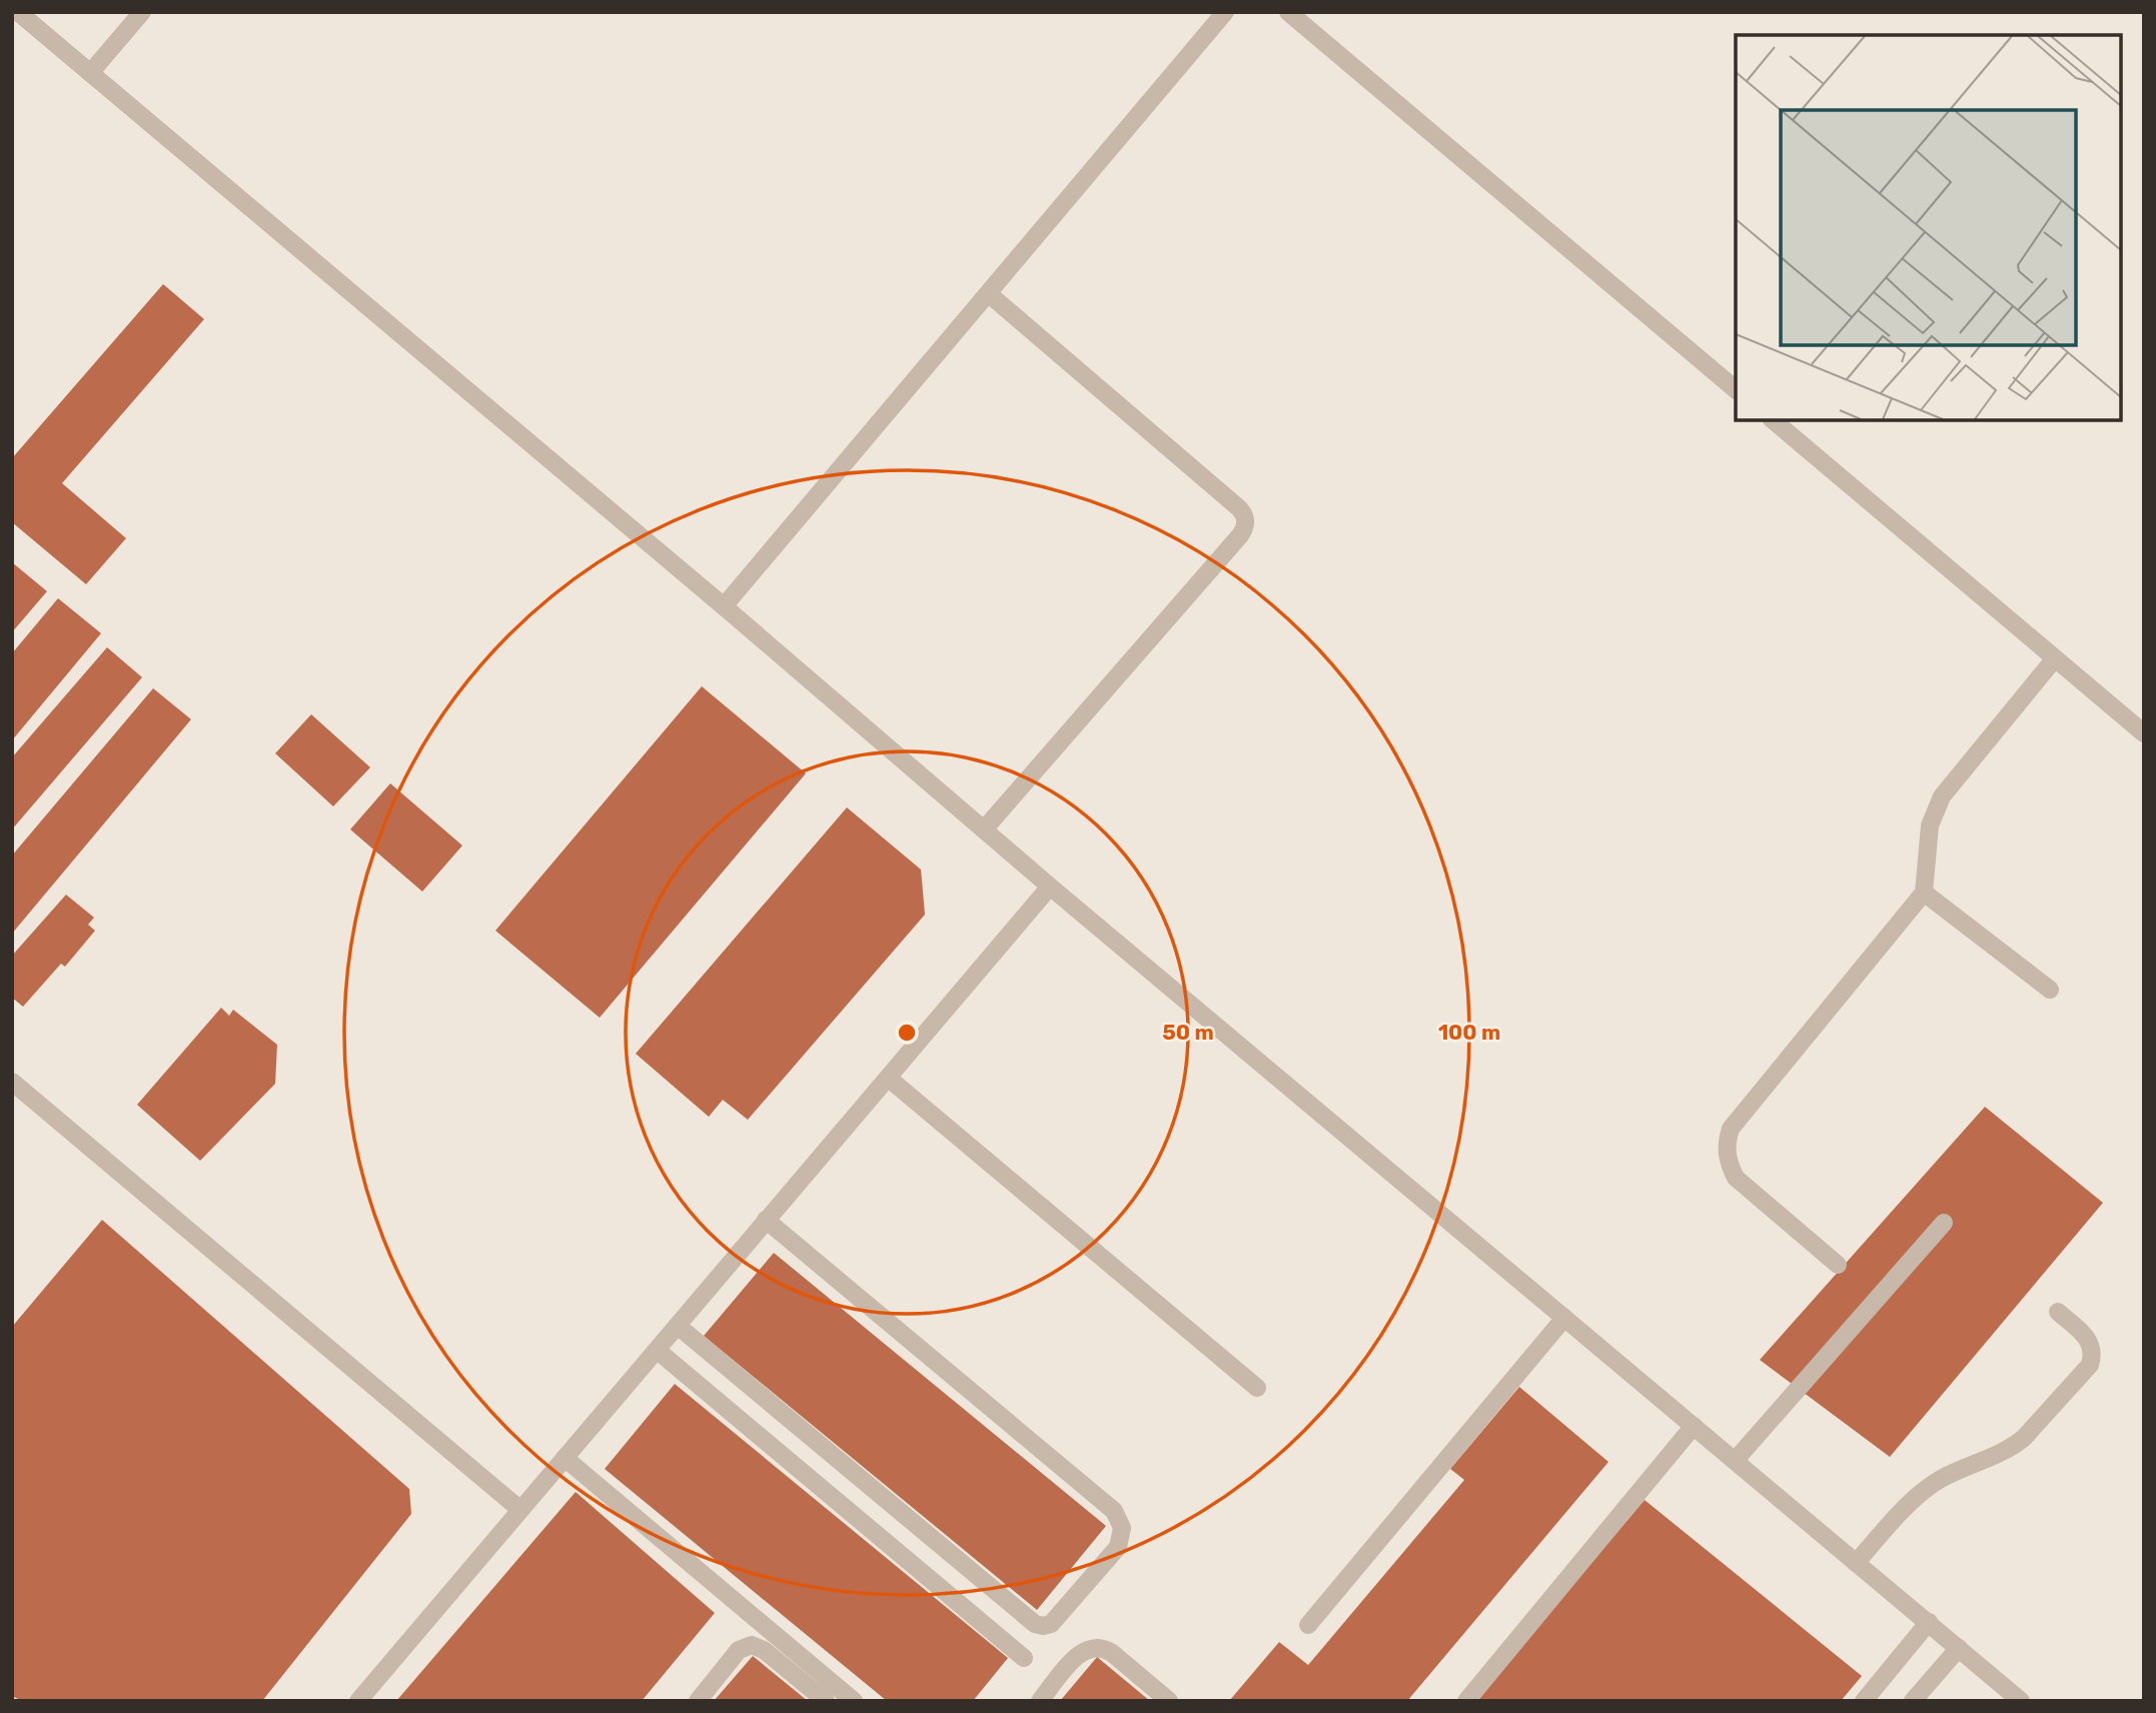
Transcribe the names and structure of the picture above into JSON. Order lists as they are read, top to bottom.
{
  "rings": ["50 m", "100 m"]
}
